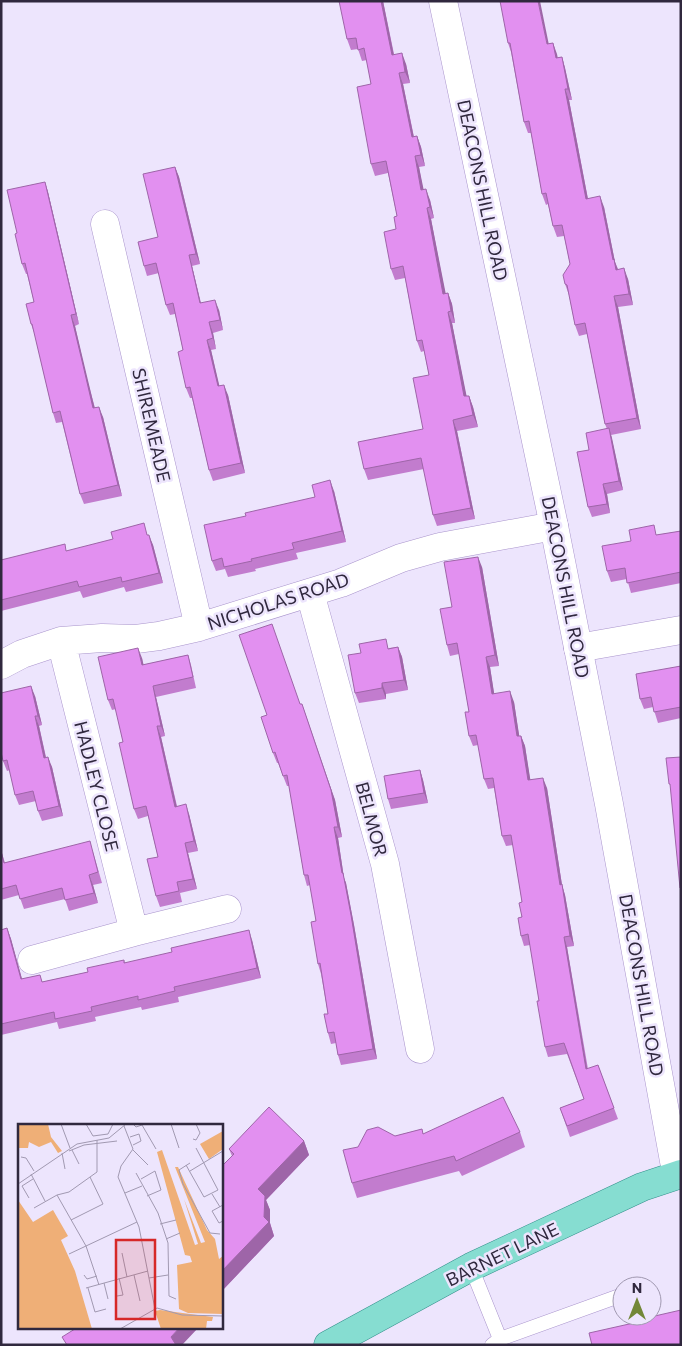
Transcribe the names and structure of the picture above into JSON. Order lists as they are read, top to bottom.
{
  "streets": {
    "main road": ["BARNET LANE"],
    "street": [
      "DEACONS HILL ROAD",
      "SHIREMEADE",
      "NICHOLAS ROAD",
      "HADLEY CLOSE",
      "BELMOR"
    ]
  },
  "crossings": [
    ["DEACONS HILL ROAD", "NICHOLAS ROAD"],
    ["DEACONS HILL ROAD", "BARNET LANE"],
    ["SHIREMEADE", "NICHOLAS ROAD"],
    ["NICHOLAS ROAD", "HADLEY CLOSE"],
    ["NICHOLAS ROAD", "BELMOR"]
  ],
  "north": "top"
}
